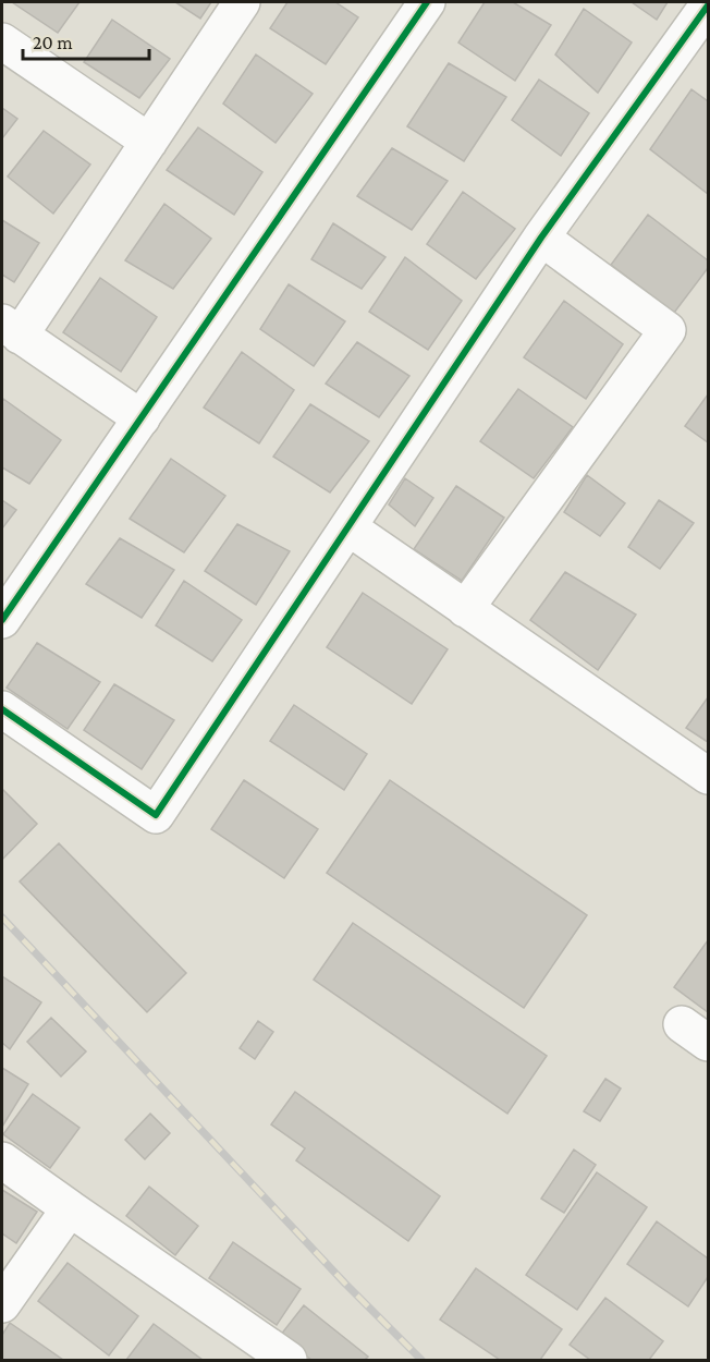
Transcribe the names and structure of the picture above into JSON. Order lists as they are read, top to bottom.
{
  "scale_bar": "20 m"
}
